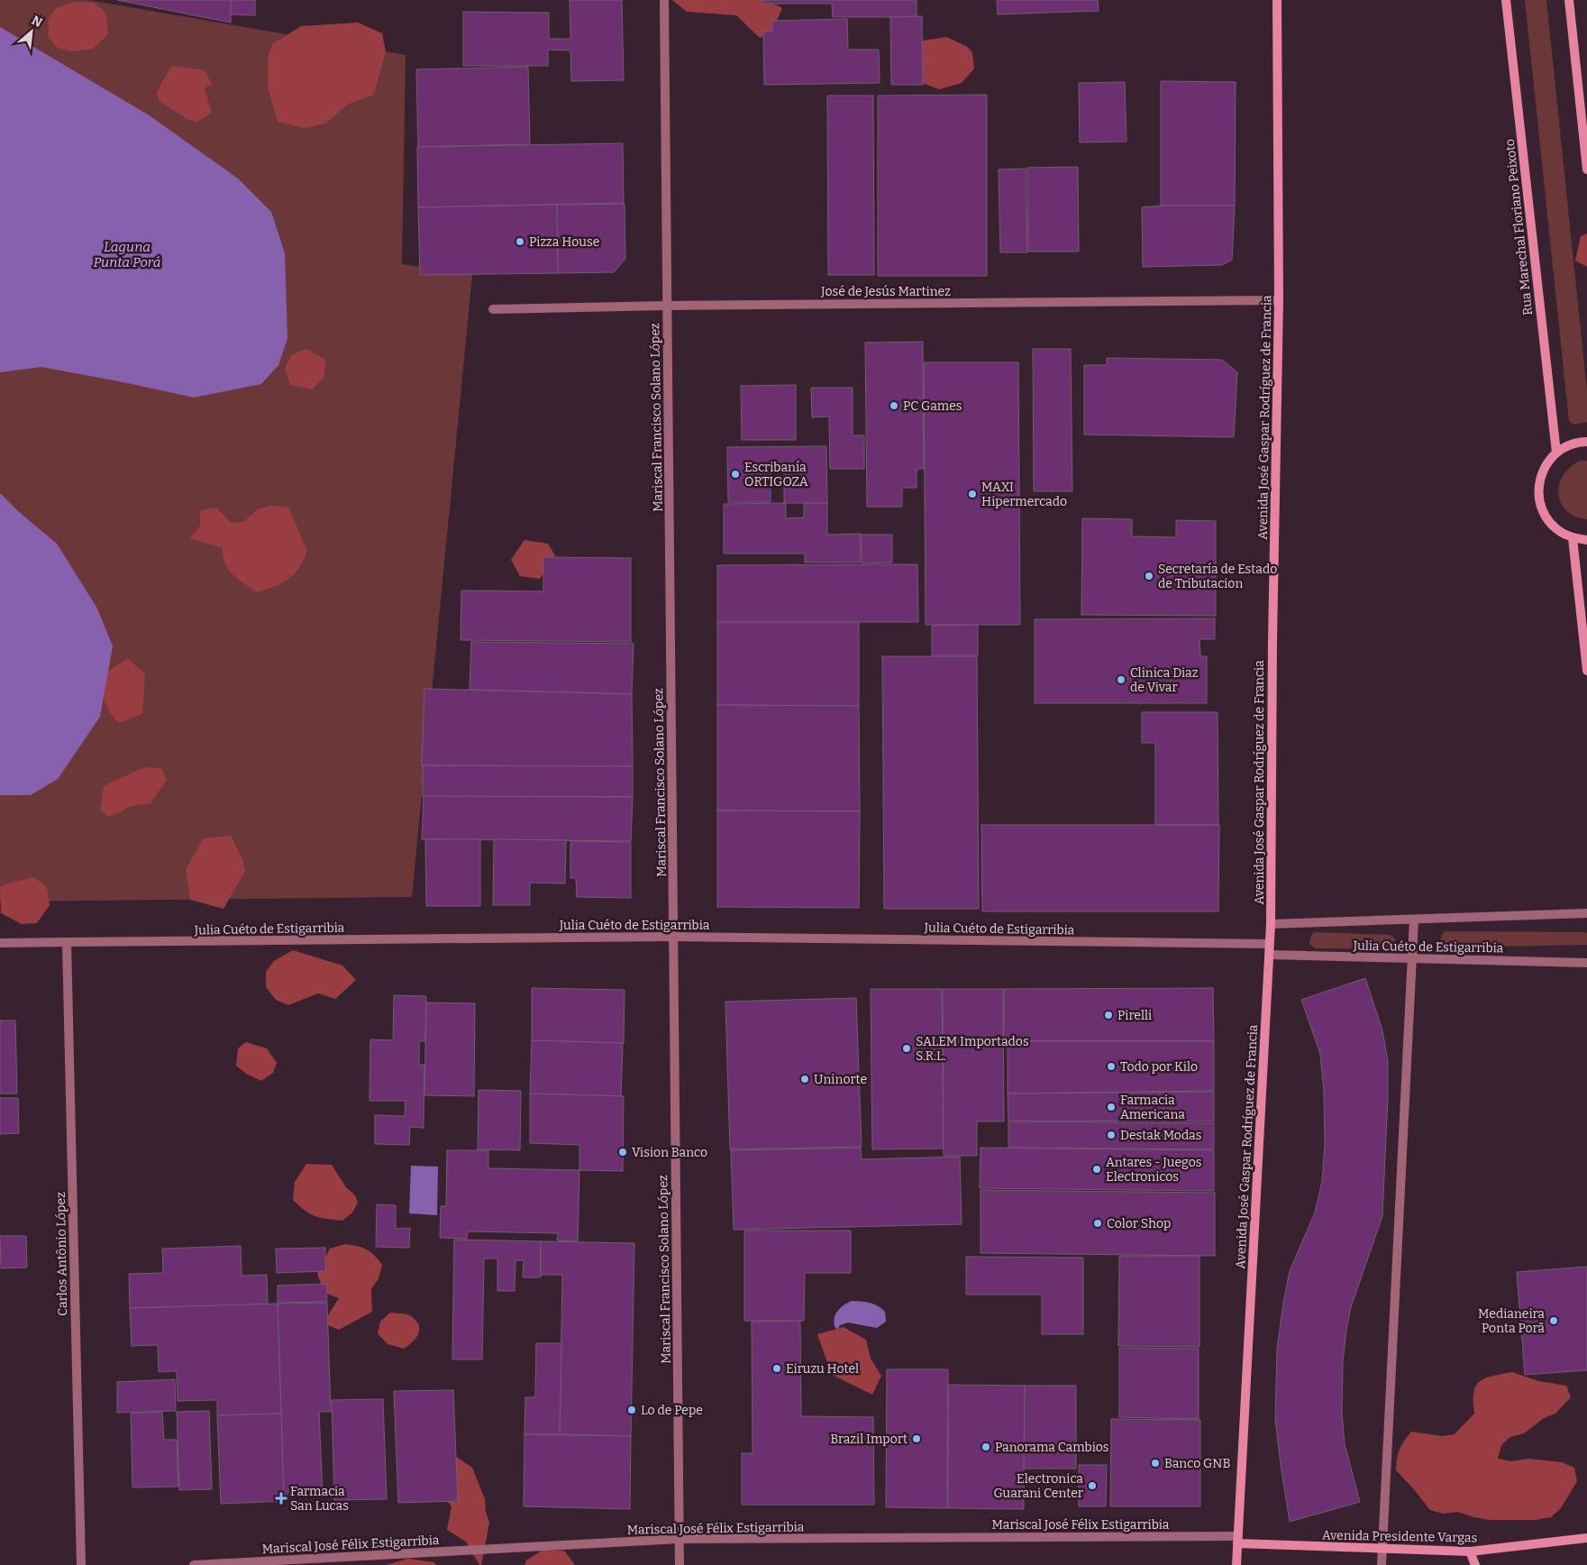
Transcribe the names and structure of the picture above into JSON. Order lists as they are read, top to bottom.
{
  "streets": {
    "main road": ["Rua Marechal Floriano Peixoto", "Avenida José Gaspar Rodríguez de Francia", "Avenida Presidente Vargas"],
    "street": [
      "José de Jesús Martinez",
      "Mariscal Francisco Solano López",
      "Julia Cuéto de Estigarribia",
      "Carlos Antônio López",
      "Mariscal José Félix Estigarribia"
    ]
  },
  "crossings": [
    ["José de Jesús Martinez", "Mariscal Francisco Solano López"],
    ["José de Jesús Martinez", "Avenida José Gaspar Rodríguez de Francia"],
    ["Mariscal Francisco Solano López", "Julia Cuéto de Estigarribia"],
    ["Mariscal Francisco Solano López", "Mariscal José Félix Estigarribia"],
    ["Avenida José Gaspar Rodríguez de Francia", "Julia Cuéto de Estigarribia"],
    ["Avenida José Gaspar Rodríguez de Francia", "Mariscal José Félix Estigarribia"],
    ["Avenida José Gaspar Rodríguez de Francia", "Avenida Presidente Vargas"],
    ["Julia Cuéto de Estigarribia", "Carlos Antônio López"],
    ["Mariscal José Félix Estigarribia", "Avenida Presidente Vargas"]
  ],
  "water": ["Laguna Punta Porá"],
  "places": {
    "other": [
      "Pizza House",
      "PC Games",
      "Escribanía ORTIGOZA",
      "MAXI Hipermercado",
      "Secretaría de Estado de Tributacion",
      "Clinica Diaz de Vivar",
      "Pirelli",
      "SALEM Importados S.R.L.",
      "Todo por Kilo",
      "Uninorte",
      "Farmacia Americana",
      "Destak Modas",
      "Vision Banco",
      "Antares - Juegos Electronicos",
      "Color Shop",
      "Medianeira Ponta Porã",
      "Eiruzu Hotel",
      "Lo de Pepe",
      "Brazil Import",
      "Panorama Cambios",
      "Banco GNB",
      "Electronica Guarani Center"
    ],
    "health": ["Farmacia San Lucas"]
  },
  "north": "top right"
}
